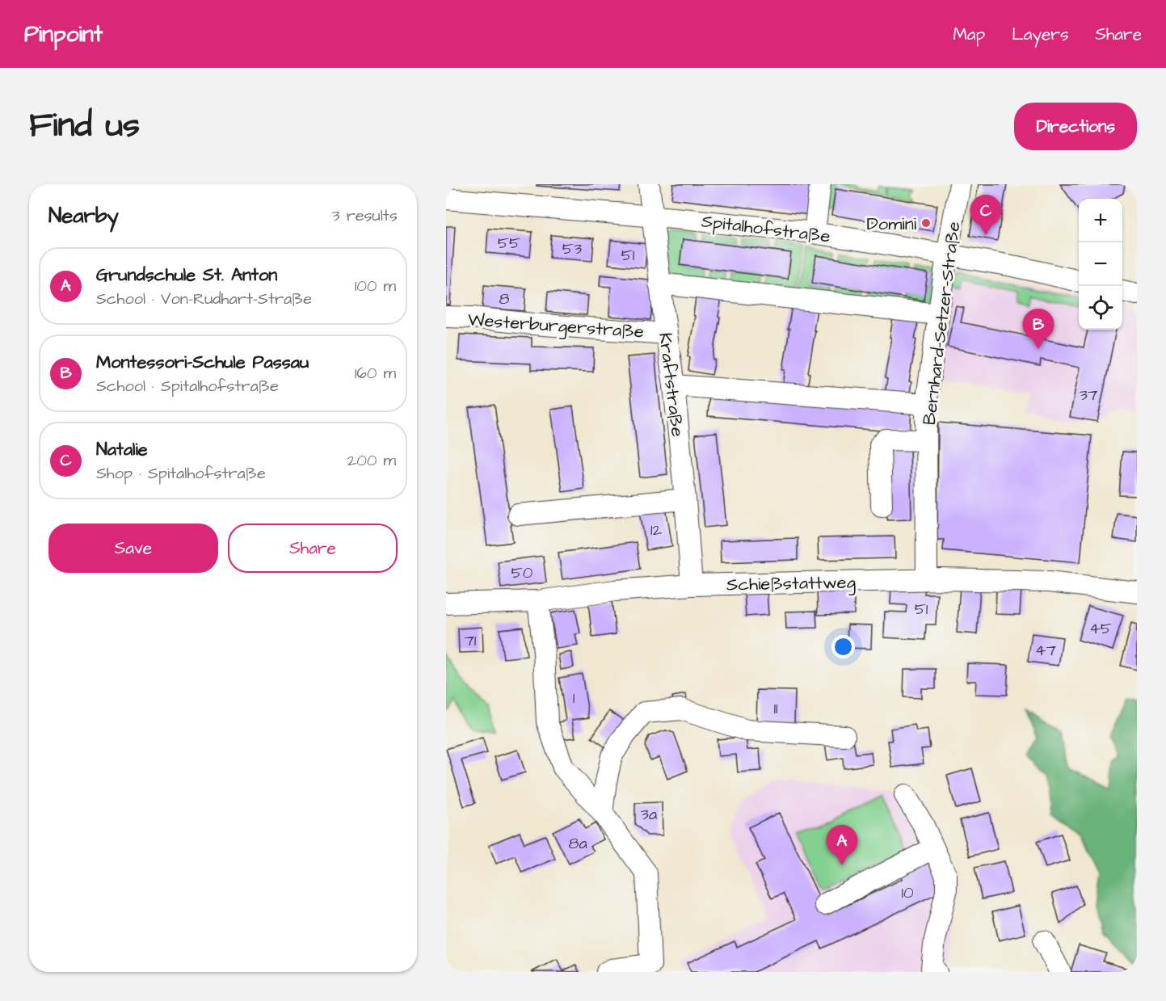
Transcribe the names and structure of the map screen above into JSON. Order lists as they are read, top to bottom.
{
  "streets": {
    "street": [
      "Spitalhofstraße",
      "Bernhard-Setzer-Straße",
      "Westerburgerstraße",
      "Kraftstraße",
      "Schießstattweg"
    ]
  },
  "crossings": [
    ["Spitalhofstraße", "Bernhard-Setzer-Straße"],
    ["Spitalhofstraße", "Kraftstraße"],
    ["Bernhard-Setzer-Straße", "Schießstattweg"],
    ["Westerburgerstraße", "Kraftstraße"],
    ["Kraftstraße", "Schießstattweg"]
  ],
  "places": ["Domini"],
  "house_numbers": [
    "55",
    "53",
    "51",
    "8",
    "37",
    "12",
    "50",
    "51",
    "45",
    "71",
    "47",
    "1",
    "11",
    "3a",
    "8a",
    "10"
  ],
  "page": {
    "header": "Pinpoint",
    "nav": ["Map", "Layers", "Share"],
    "title": "Find us",
    "buttons": [
      "Directions",
      ["Save", "Share"]
    ],
    "heading": ["Nearby", "3 results"],
    "pins": ["C", "B", "A"],
    "map_buttons": ["+", "−"],
    "list": [
      {
        "mark": "A",
        "name": "Grundschule St. Anton",
        "note": "School · Von-Rudhart-Straße",
        "value": "100 m"
      },
      {
        "mark": "B",
        "name": "Montessori-Schule Passau",
        "note": "School · Spitalhofstraße",
        "value": "160 m"
      },
      {
        "mark": "C",
        "name": "Natalie",
        "note": "Shop · Spitalhofstraße",
        "value": "200 m"
      }
    ]
  }
}
